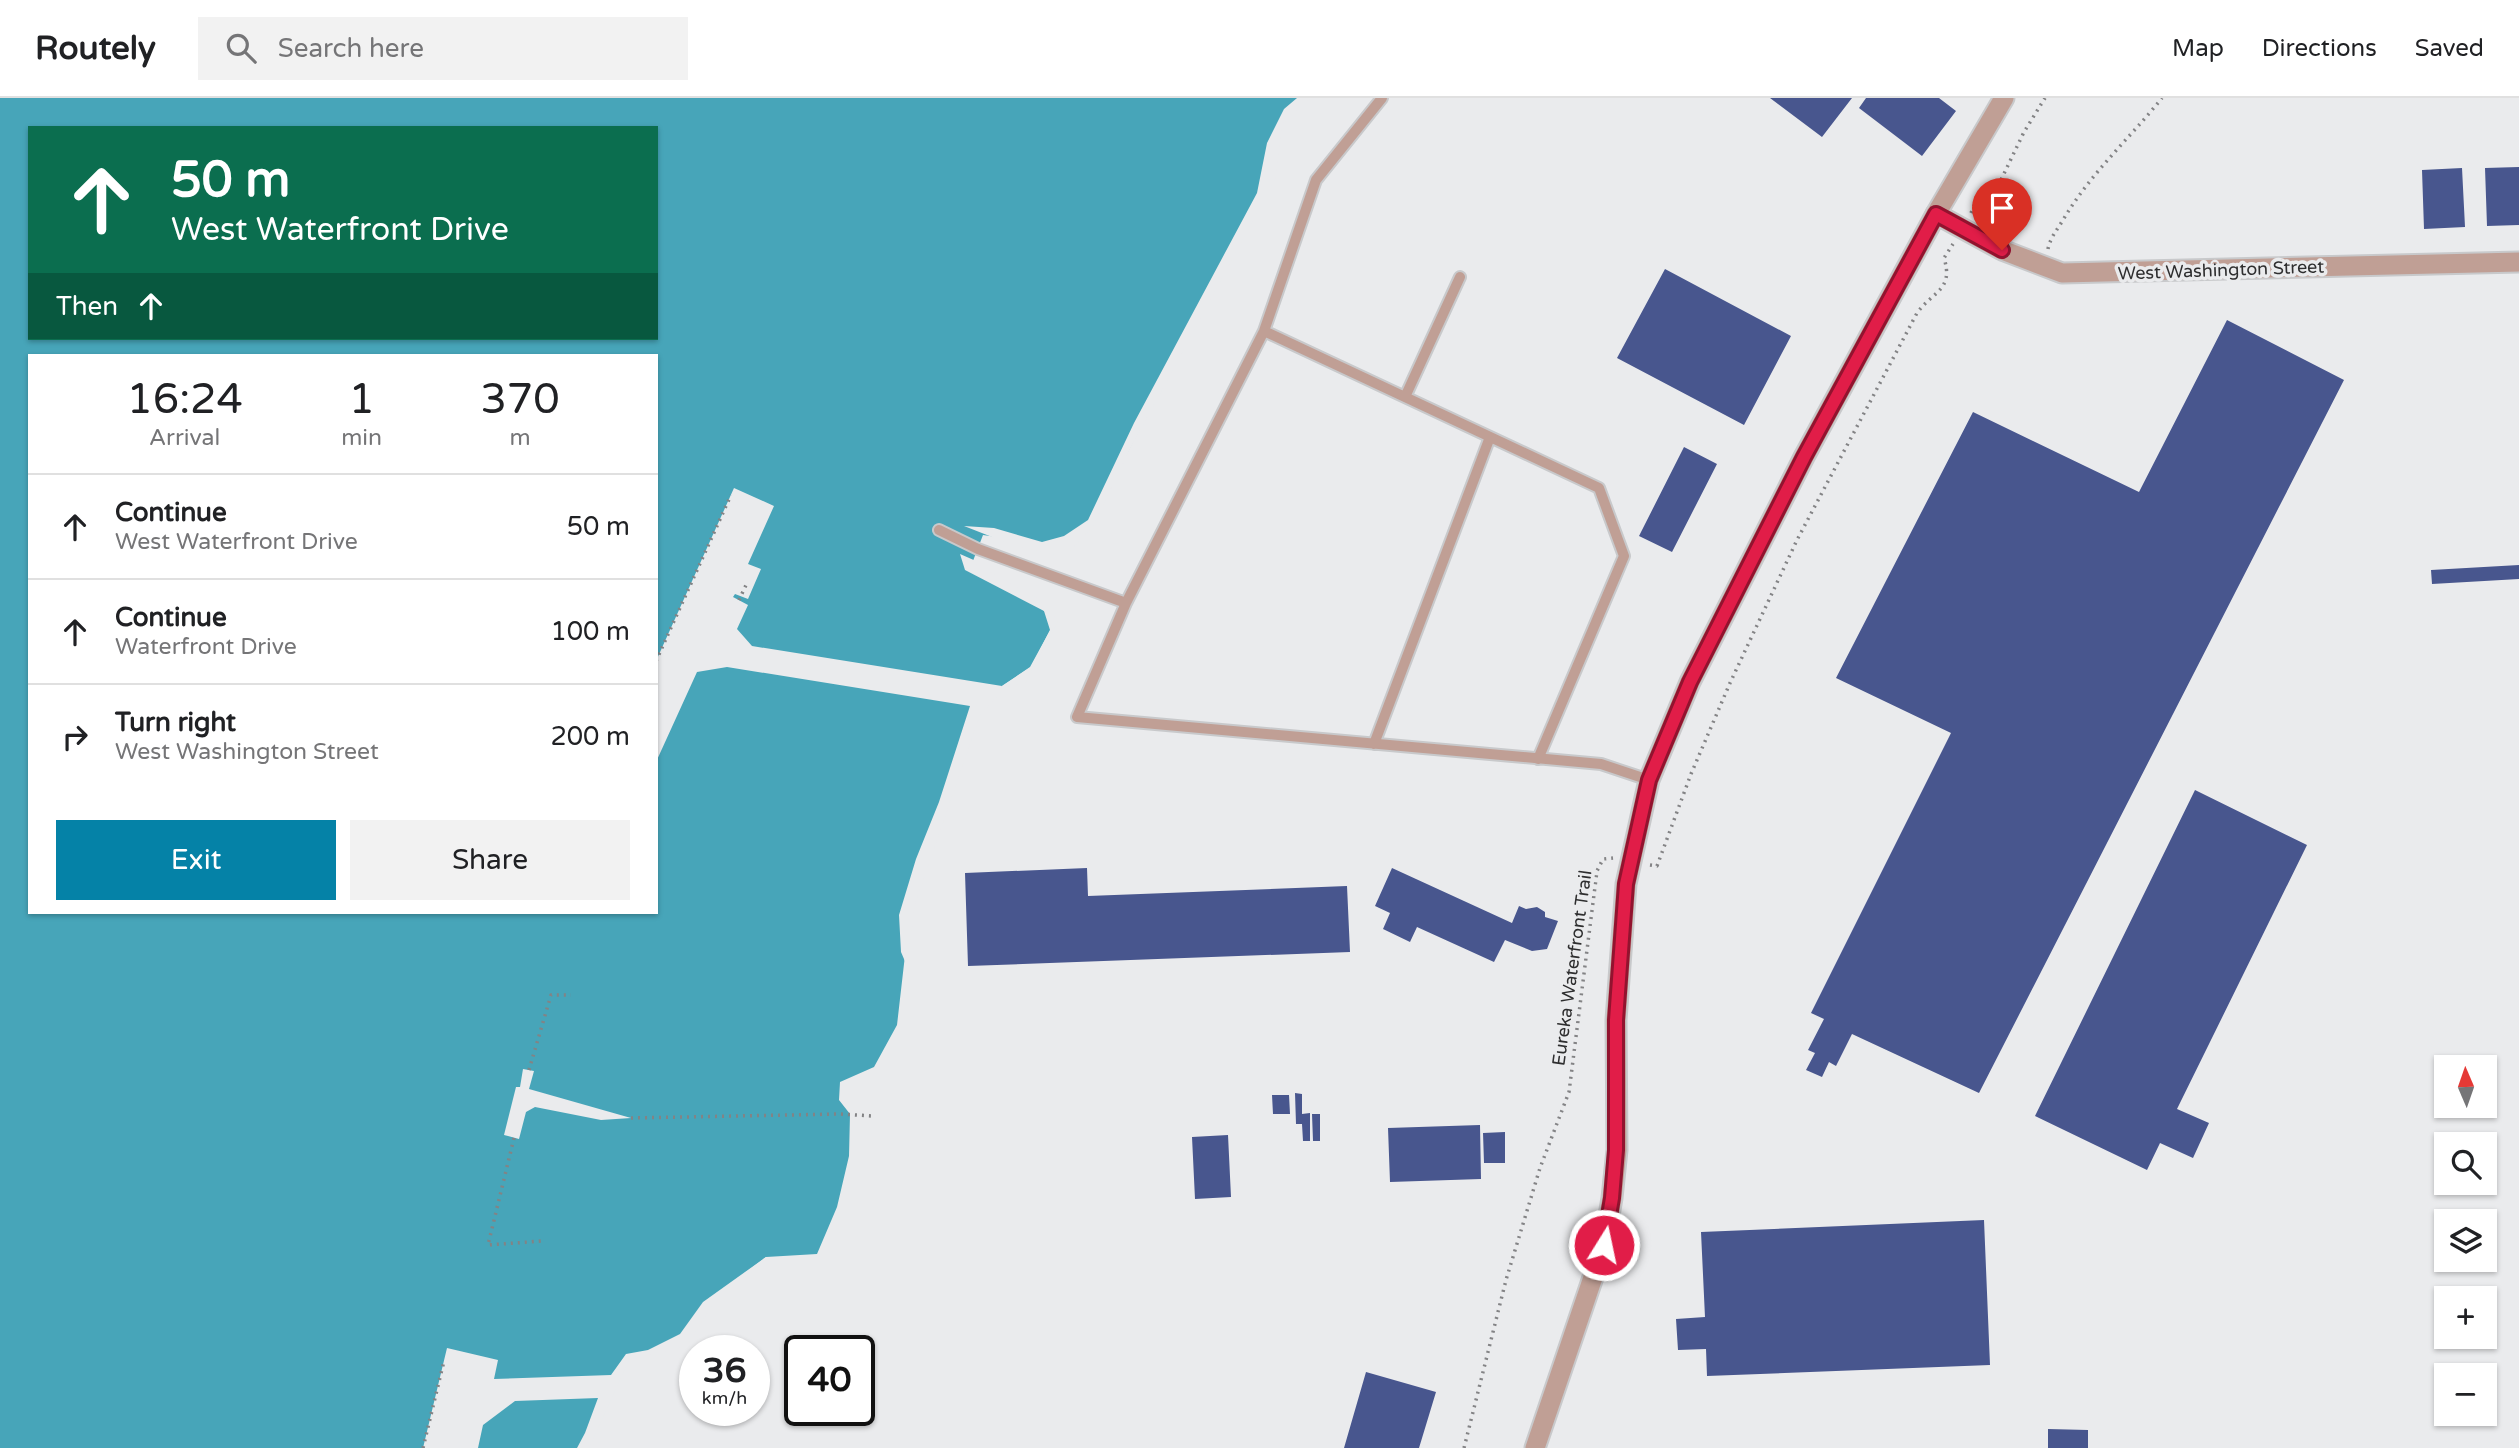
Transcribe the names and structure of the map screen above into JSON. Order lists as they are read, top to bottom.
{
  "streets": {
    "street": ["West Washington Street"],
    "path": ["Eureka Waterfront Trail"]
  },
  "crossings": [
    ["West Washington Street", "Eureka Waterfront Trail"]
  ],
  "north": "top",
  "page": {
    "header": "Routely",
    "search": "Search here",
    "nav": ["Map", "Directions", "Saved"],
    "turn": ["50 m", "West Waterfront Drive"],
    "then": "Then",
    "eta": [
      "16:24",
      "Arrival",
      "1",
      "min",
      "370",
      "m"
    ],
    "list": [
      {
        "name": "Continue",
        "note": "West Waterfront Drive",
        "value": "50 m"
      },
      {
        "name": "Continue",
        "note": "Waterfront Drive",
        "value": "100 m"
      },
      {
        "name": "Turn right",
        "note": "West Washington Street",
        "value": "200 m"
      }
    ],
    "buttons": ["Exit", "Share"],
    "map_buttons": ["+", "−"],
    "speed": "36 km/h",
    "limit": "40"
  }
}
